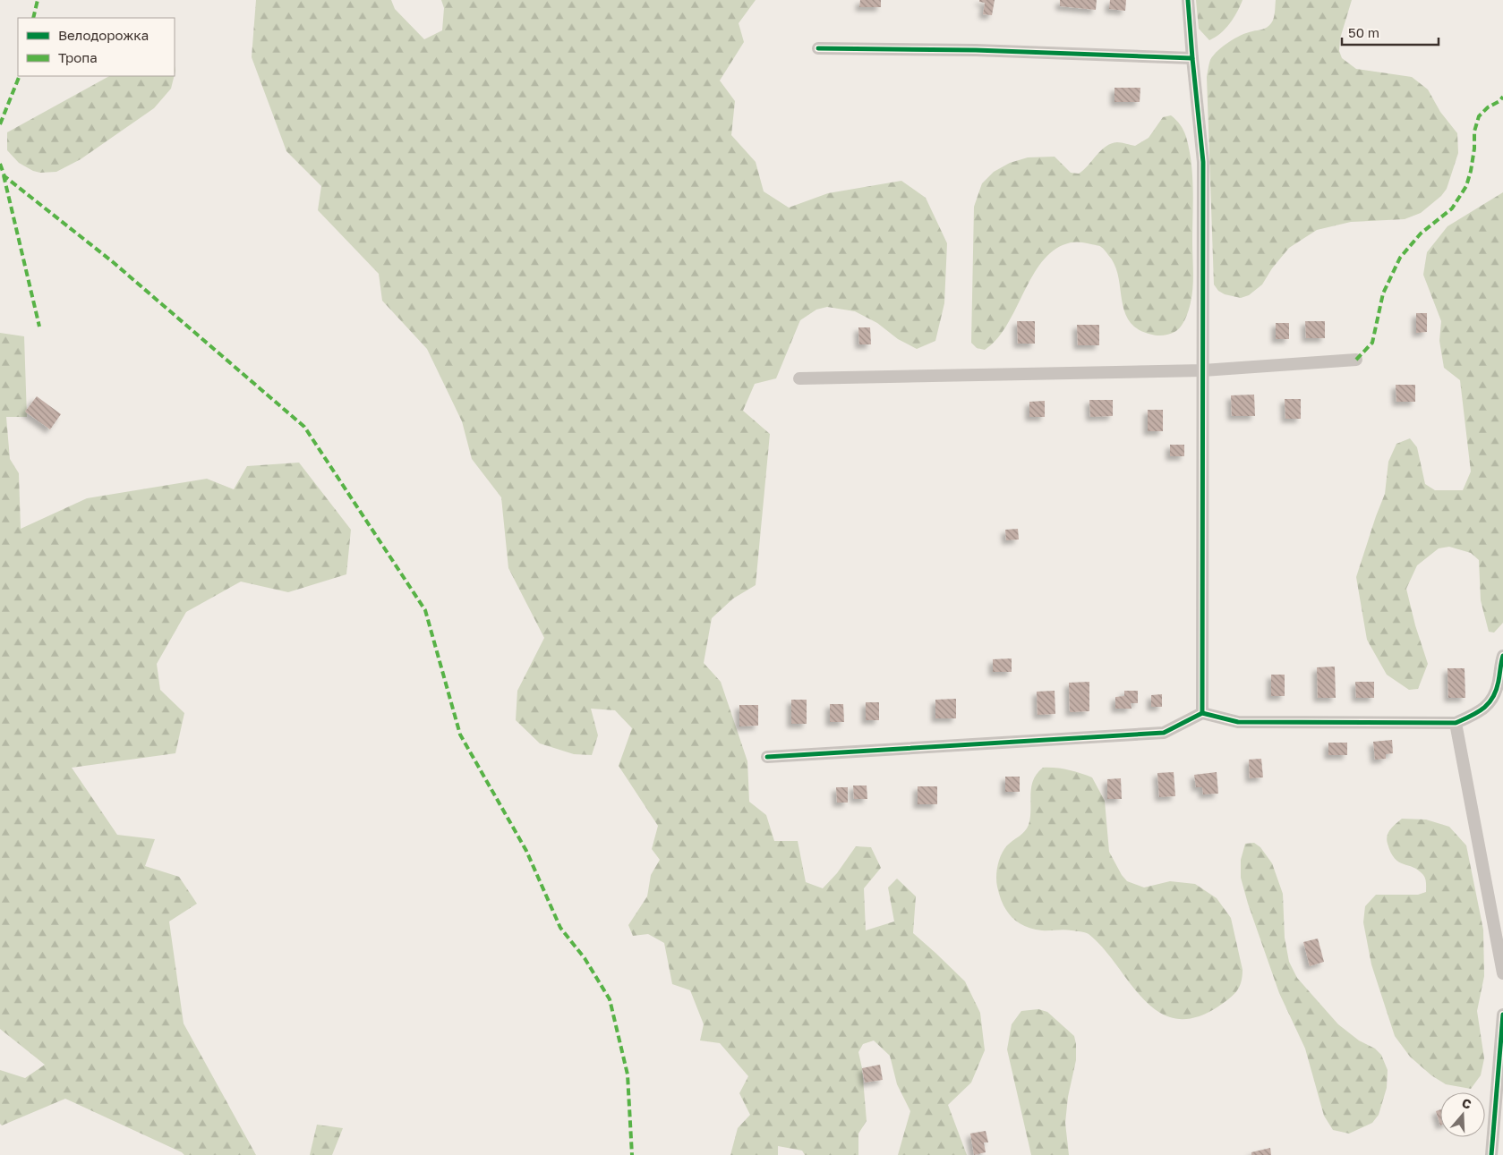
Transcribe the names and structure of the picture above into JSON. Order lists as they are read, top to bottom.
{
  "legend": ["Велодорожка", "Тропа"],
  "scale_bar": "50 m",
  "north": "top"
}
